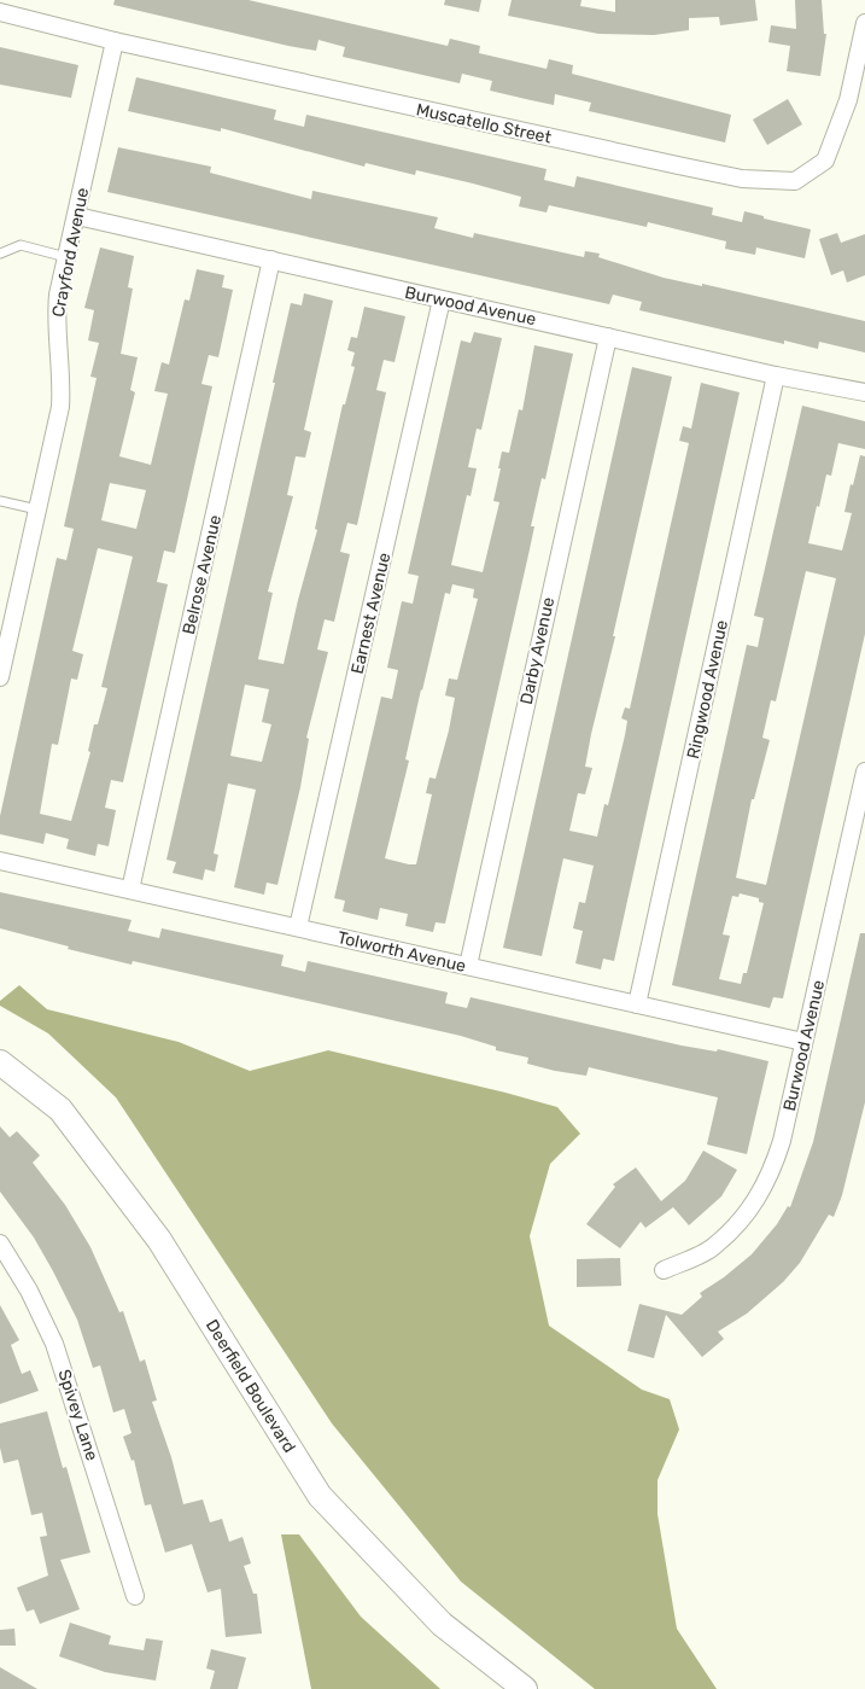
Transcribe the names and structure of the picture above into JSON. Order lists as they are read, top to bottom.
{
  "streets": {
    "street": [
      "Muscatello Street",
      "Crayford Avenue",
      "Burwood Avenue",
      "Belrose Avenue",
      "Earnest Avenue",
      "Darby Avenue",
      "Ringwood Avenue",
      "Tolworth Avenue",
      "Deerfield Boulevard",
      "Spivey Lane"
    ]
  },
  "crossings": [
    ["Muscatello Street", "Crayford Avenue"],
    ["Crayford Avenue", "Burwood Avenue"],
    ["Burwood Avenue", "Belrose Avenue"],
    ["Burwood Avenue", "Earnest Avenue"],
    ["Burwood Avenue", "Darby Avenue"],
    ["Burwood Avenue", "Ringwood Avenue"],
    ["Burwood Avenue", "Tolworth Avenue"],
    ["Belrose Avenue", "Tolworth Avenue"],
    ["Earnest Avenue", "Tolworth Avenue"],
    ["Darby Avenue", "Tolworth Avenue"],
    ["Ringwood Avenue", "Tolworth Avenue"]
  ]
}
